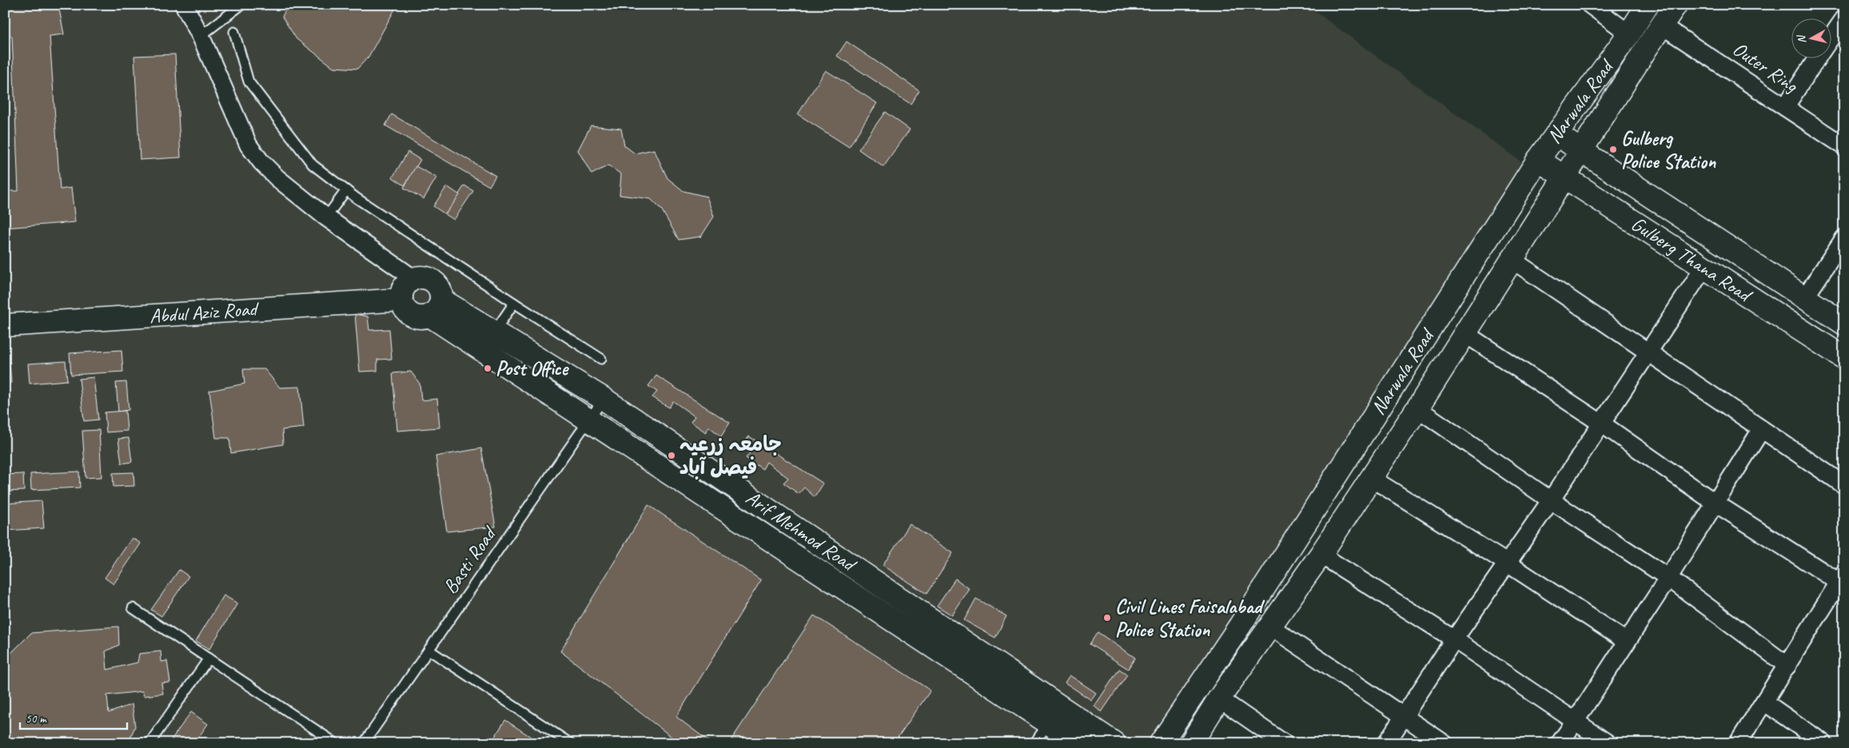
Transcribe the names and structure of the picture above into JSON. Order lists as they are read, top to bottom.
{
  "streets": {
    "main road": [
      "Narwala Road",
      "Gulberg Thana Road",
      "Abdul Aziz Road",
      "Arif Mehmod Road"
    ],
    "street": ["Outer Ring"],
    "lane": ["Basti Road"]
  },
  "crossings": [
    ["Outer Ring", "Narwala Road"],
    ["Narwala Road", "Gulberg Thana Road"],
    ["Abdul Aziz Road", "Arif Mehmod Road"],
    ["Arif Mehmod Road", "Basti Road"]
  ],
  "places": [
    "Gulberg Police Station",
    "Post Office",
    "جامعہ زرعیہ فیصل آباد",
    "Civil Lines Faisalabad Police Station"
  ],
  "scale_bar": "50 m",
  "north": "left"
}
